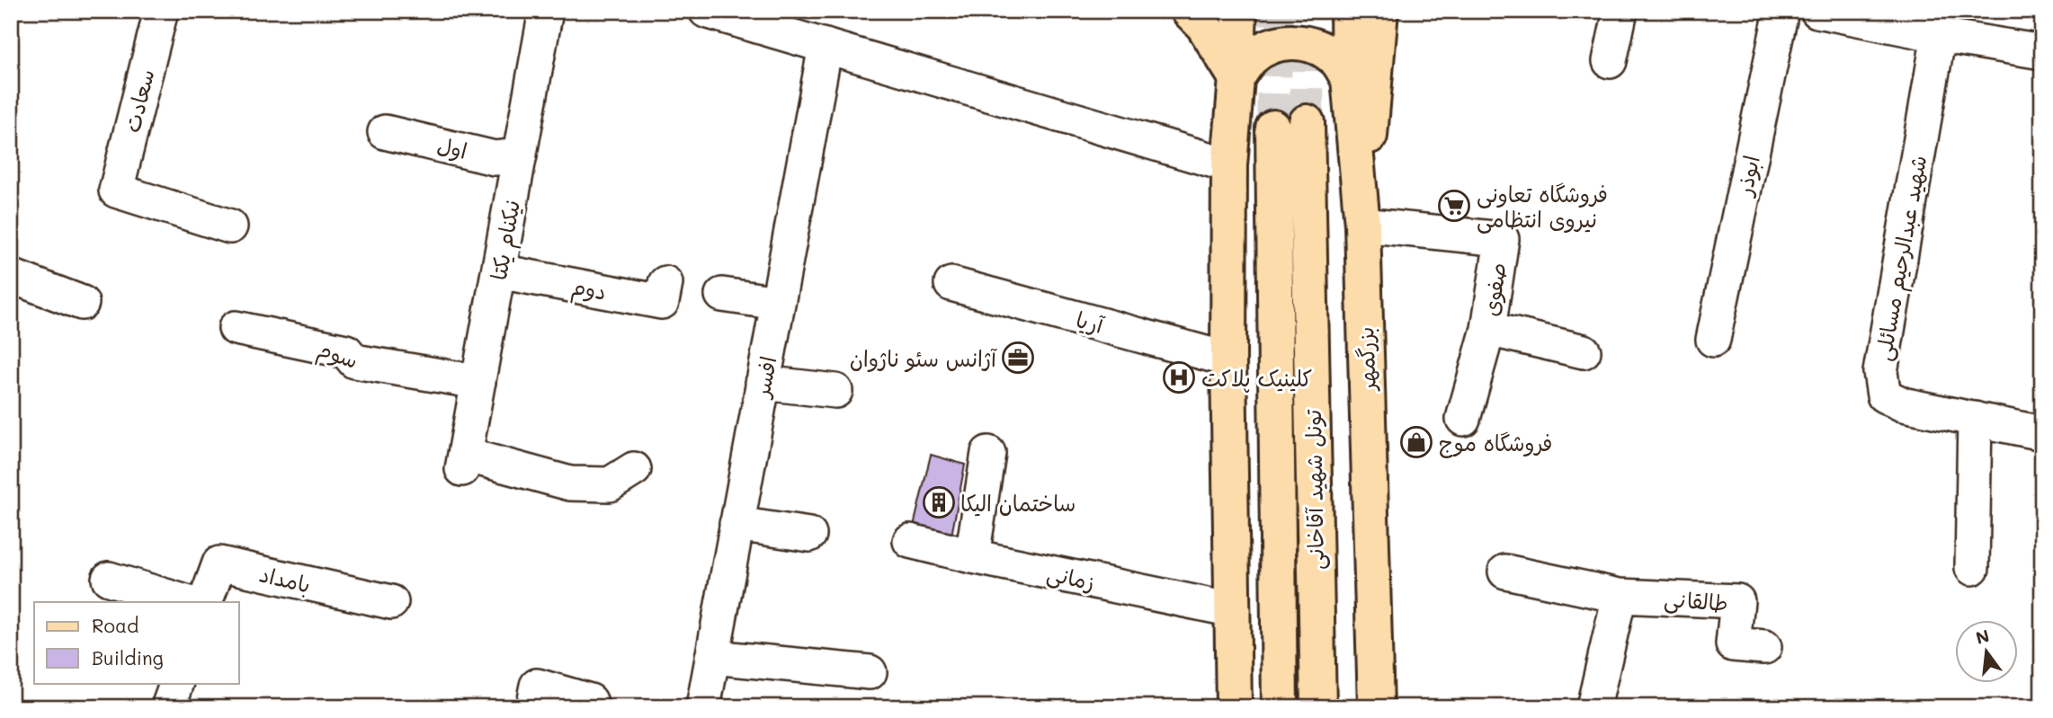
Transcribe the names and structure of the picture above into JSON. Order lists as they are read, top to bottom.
{
  "streets": {
    "main road": ["بزرگمهر", "تونل شهید آقاخانی"],
    "street": [
      "سعادت",
      "اول",
      "ابوذر",
      "نیکنام یکتا",
      "شهید عبدالرحیم مسائلی",
      "دوم",
      "صفوی",
      "آریا",
      "سوم",
      "افسر",
      "زمانی",
      "بامداد",
      "طالقانی"
    ]
  },
  "crossings": [
    ["اول", "نیکنام یکتا"],
    ["نیکنام یکتا", "دوم"],
    ["نیکنام یکتا", "سوم"],
    ["صفوی", "بزرگمهر"]
  ],
  "places": {
    "supermarket": ["فروشگاه تعاونی نیروی انتظامی"],
    "office": ["آژانس سئو ناژوان"],
    "hospital": ["کلینیک پلاکت"],
    "shop": ["فروشگاه موج"],
    "building": ["ساختمان الیکا"]
  },
  "legend": ["Road", "Building"],
  "north": "top"
}
